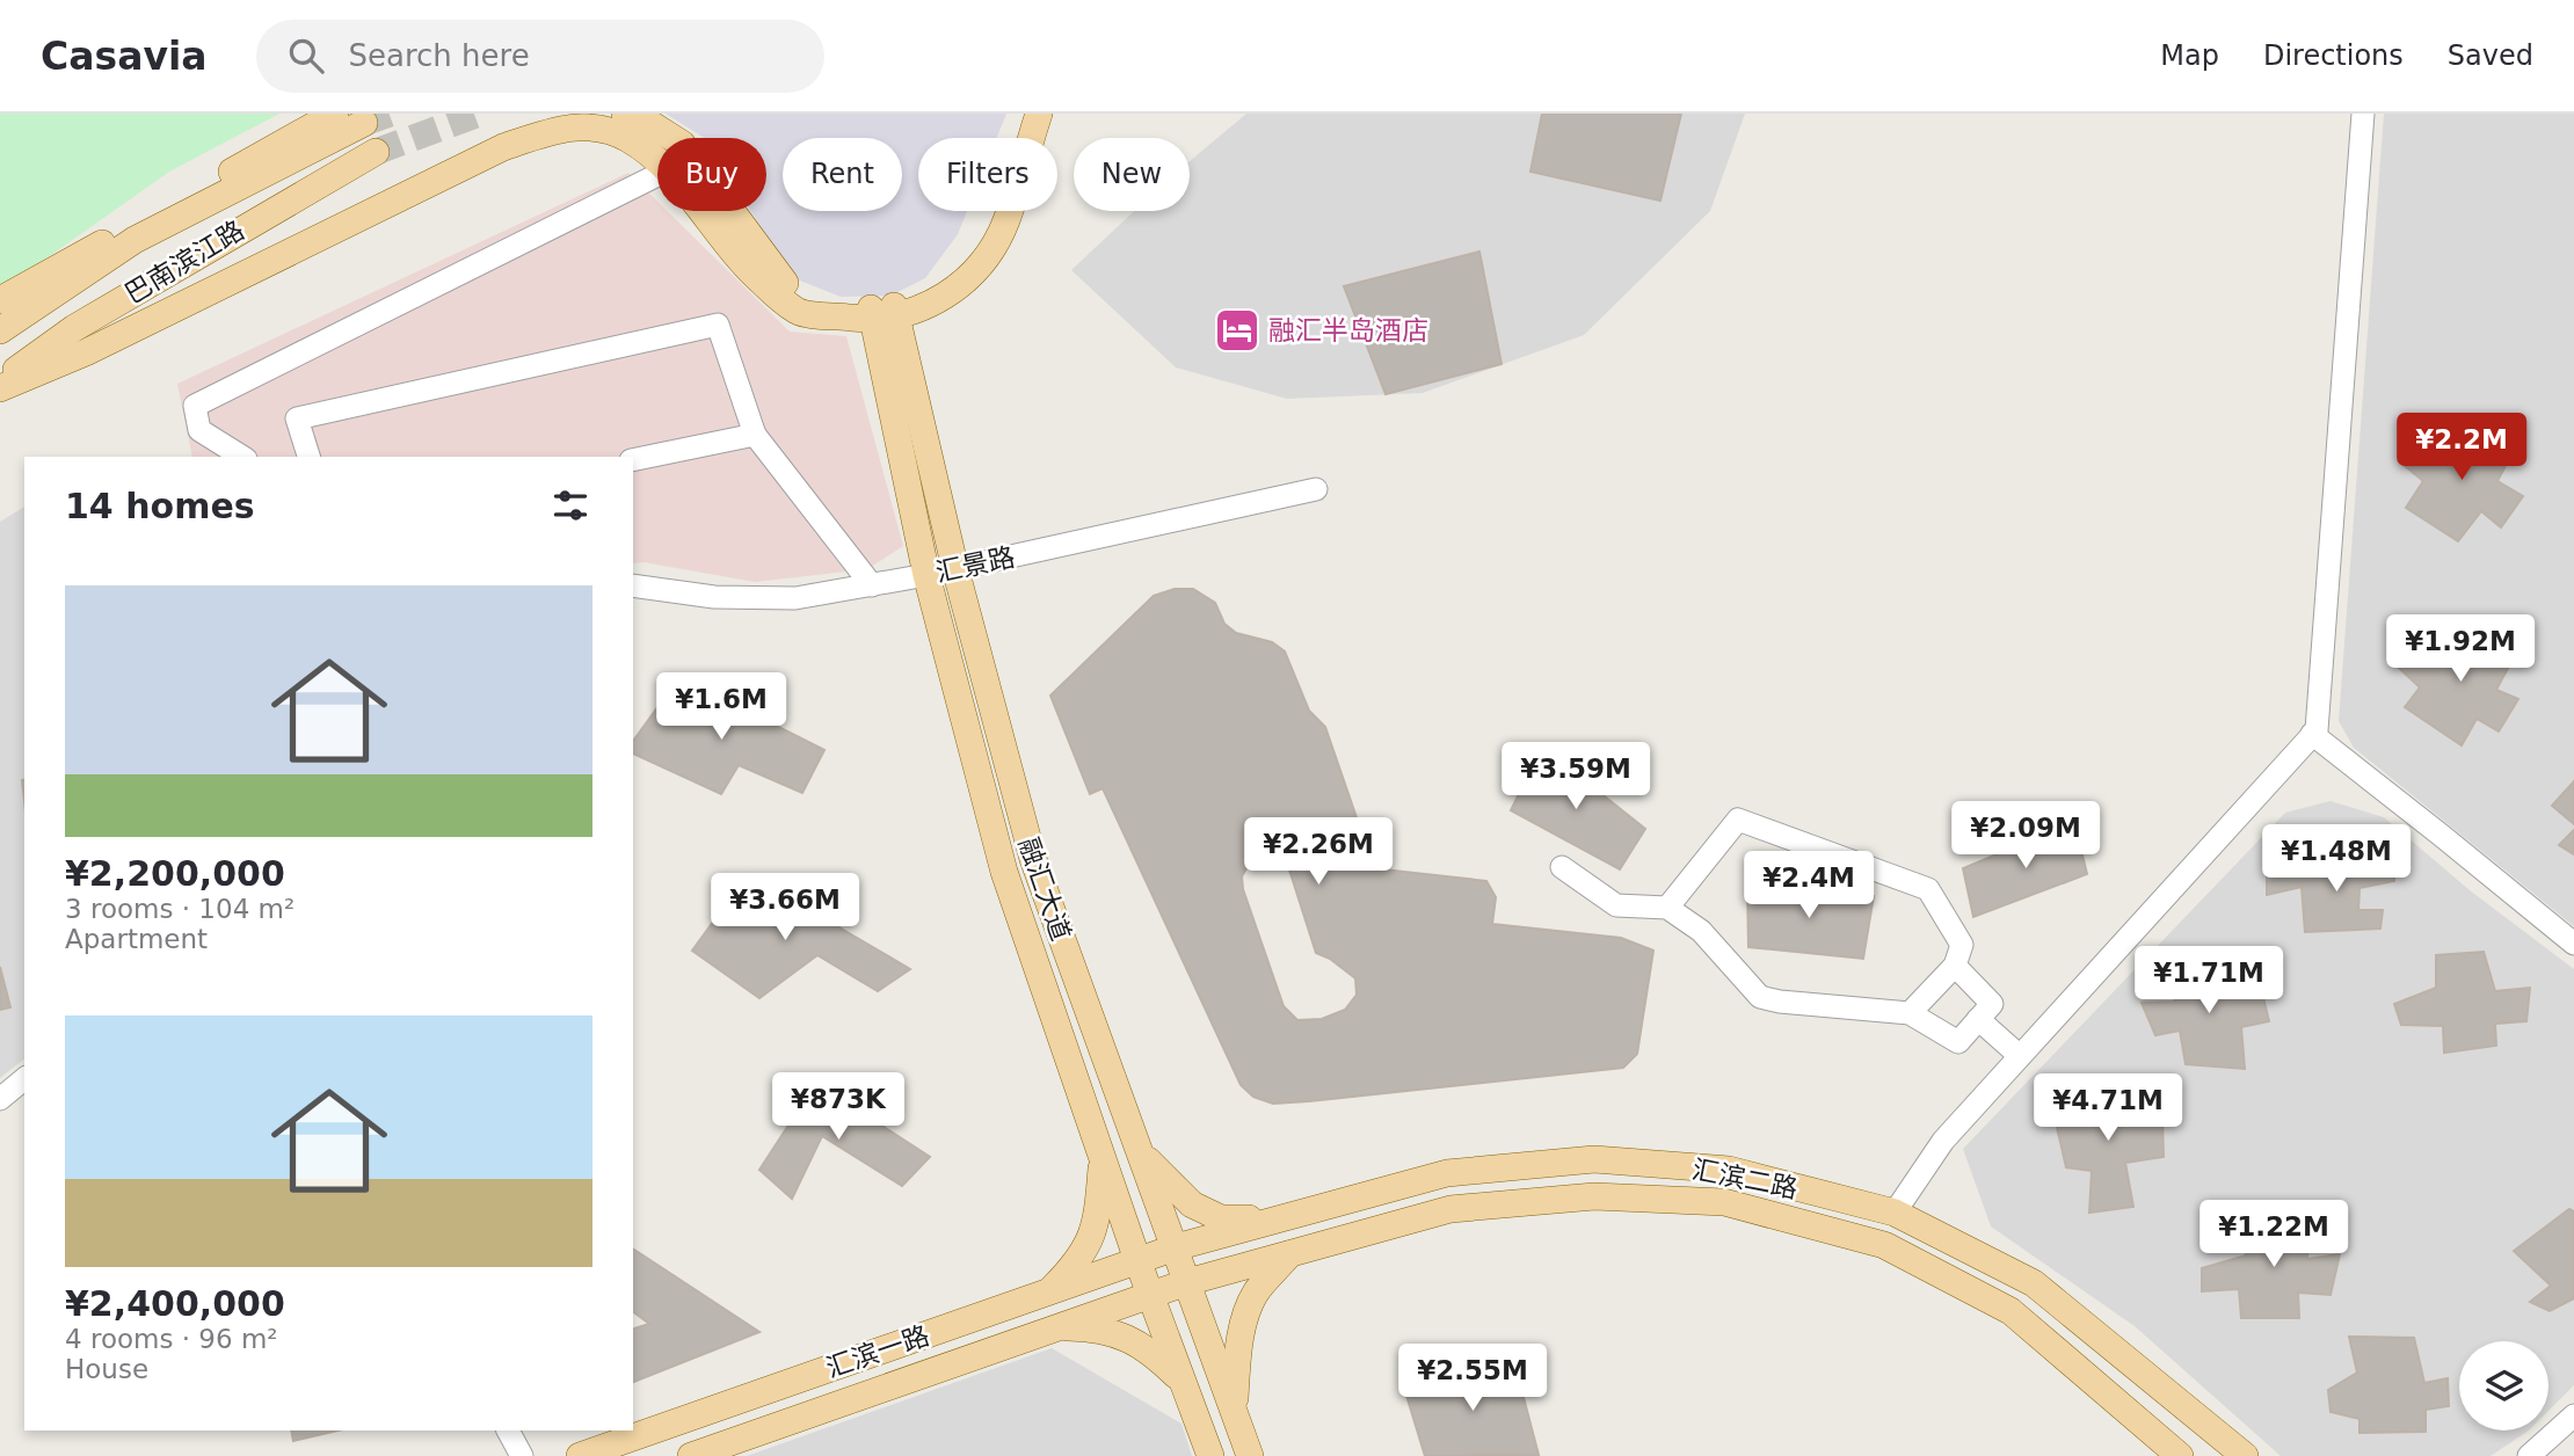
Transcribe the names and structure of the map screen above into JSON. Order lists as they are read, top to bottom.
{
  "streets": {
    "main road": [
      "巴南滨江路",
      "融汇大道",
      "汇滨二路",
      "汇滨一路"
    ],
    "street": ["汇景路"]
  },
  "crossings": [
    ["汇景路", "融汇大道"],
    ["融汇大道", "汇滨二路"],
    ["融汇大道", "汇滨一路"],
    ["汇滨二路", "汇滨一路"]
  ],
  "places": {
    "hotel": ["融汇半岛酒店"]
  },
  "page": {
    "header": "Casavia",
    "search": "Search here",
    "nav": ["Map", "Directions", "Saved"],
    "chip": [
      "Buy",
      "Rent",
      "Filters",
      "New"
    ],
    "price": [
      "¥2.2M",
      "¥1.92M",
      "¥1.6M",
      "¥3.59M",
      "¥2.09M",
      "¥2.26M",
      "¥1.48M",
      "¥2.4M",
      "¥3.66M",
      "¥1.71M",
      "¥873K",
      "¥4.71M",
      "¥1.22M",
      "¥2.55M"
    ],
    "heading": "14 homes",
    "list": [
      {
        "name": "¥2,200,000",
        "note": "3 rooms · 104 m² · Apartment"
      },
      {
        "name": "¥2,400,000",
        "note": "4 rooms · 96 m² · House"
      }
    ]
  }
}
